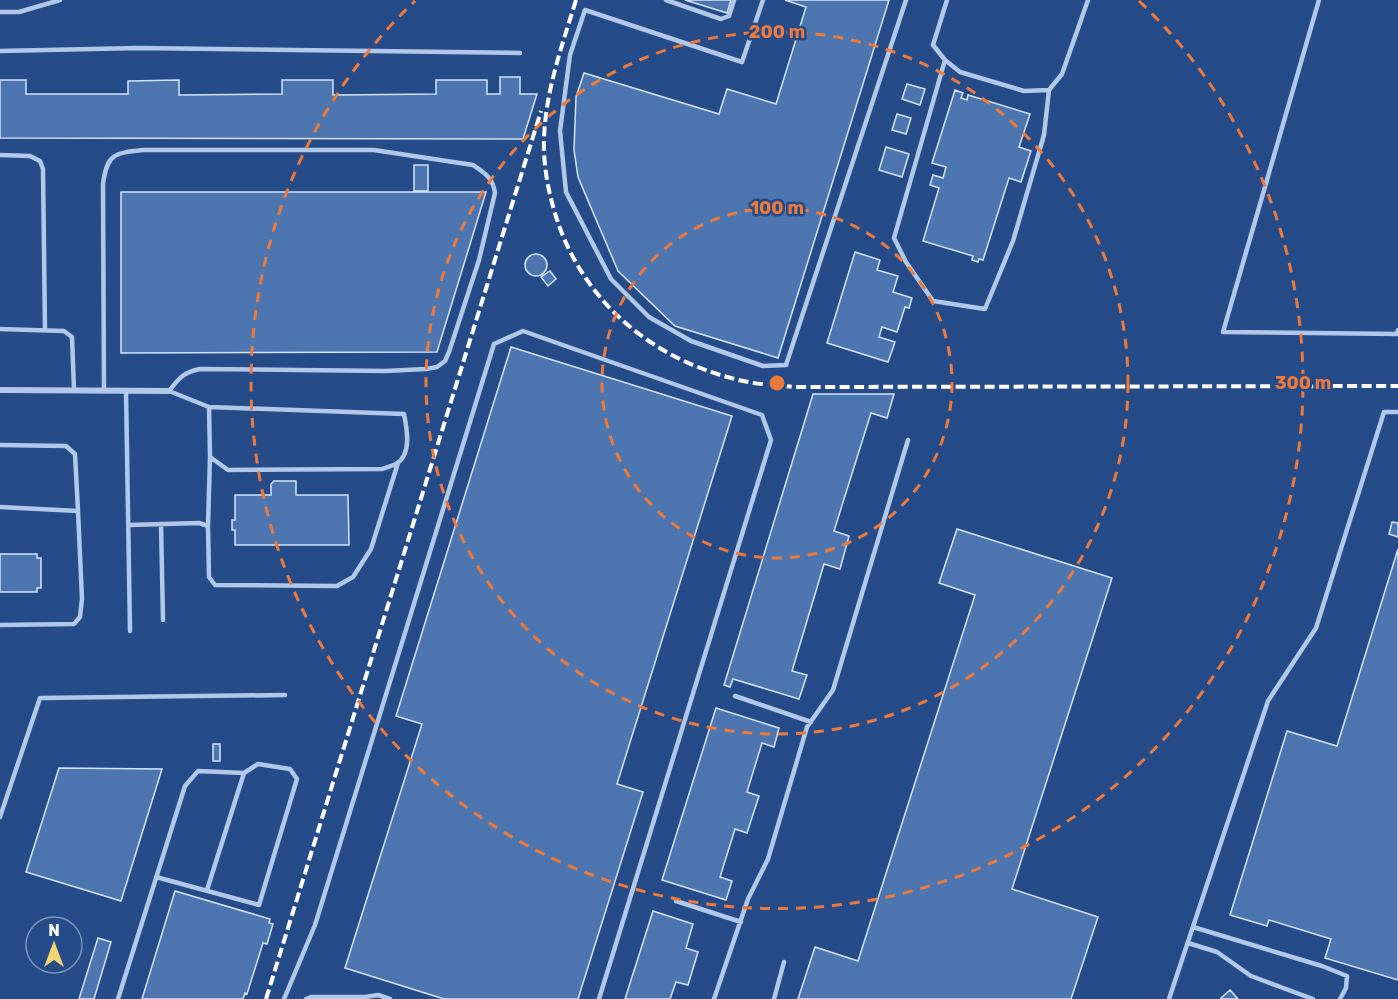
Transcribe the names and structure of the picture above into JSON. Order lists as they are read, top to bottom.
{
  "north": "top",
  "rings": ["200 m", "100 m", "300 m"]
}
